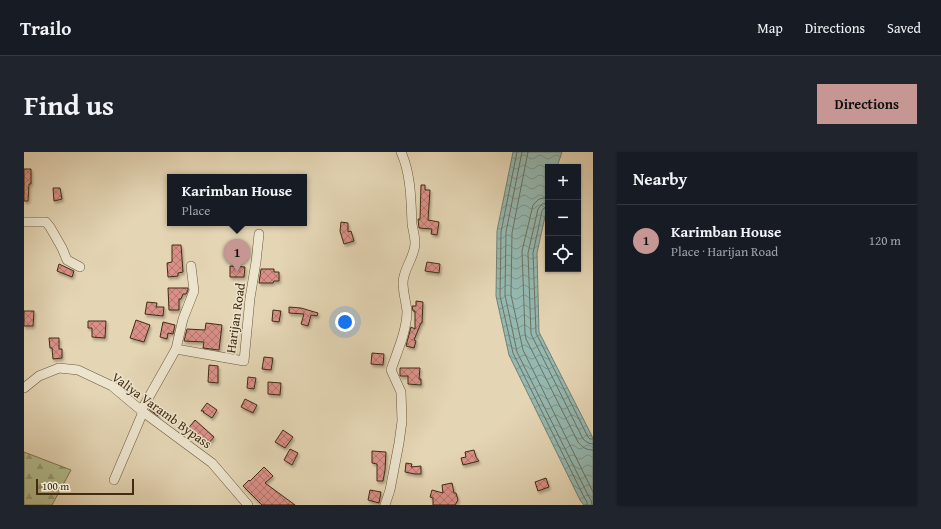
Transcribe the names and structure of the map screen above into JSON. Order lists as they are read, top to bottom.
{
  "streets": {
    "street": ["Harijan Road", "Valiya Varamb Bypass"]
  },
  "scale_bar": "100 m",
  "page": {
    "header": "Trailo",
    "nav": ["Map", "Directions", "Saved"],
    "title": "Find us",
    "buttons": "Directions",
    "heading": "Nearby",
    "map_buttons": ["+", "−"],
    "popup": ["Karimban House", "Place"],
    "list": [
      {
        "mark": "1",
        "name": "Karimban House",
        "note": "Place · Harijan Road",
        "value": "120 m"
      }
    ],
    "pins": "1",
    "scale": "100 m"
  }
}
